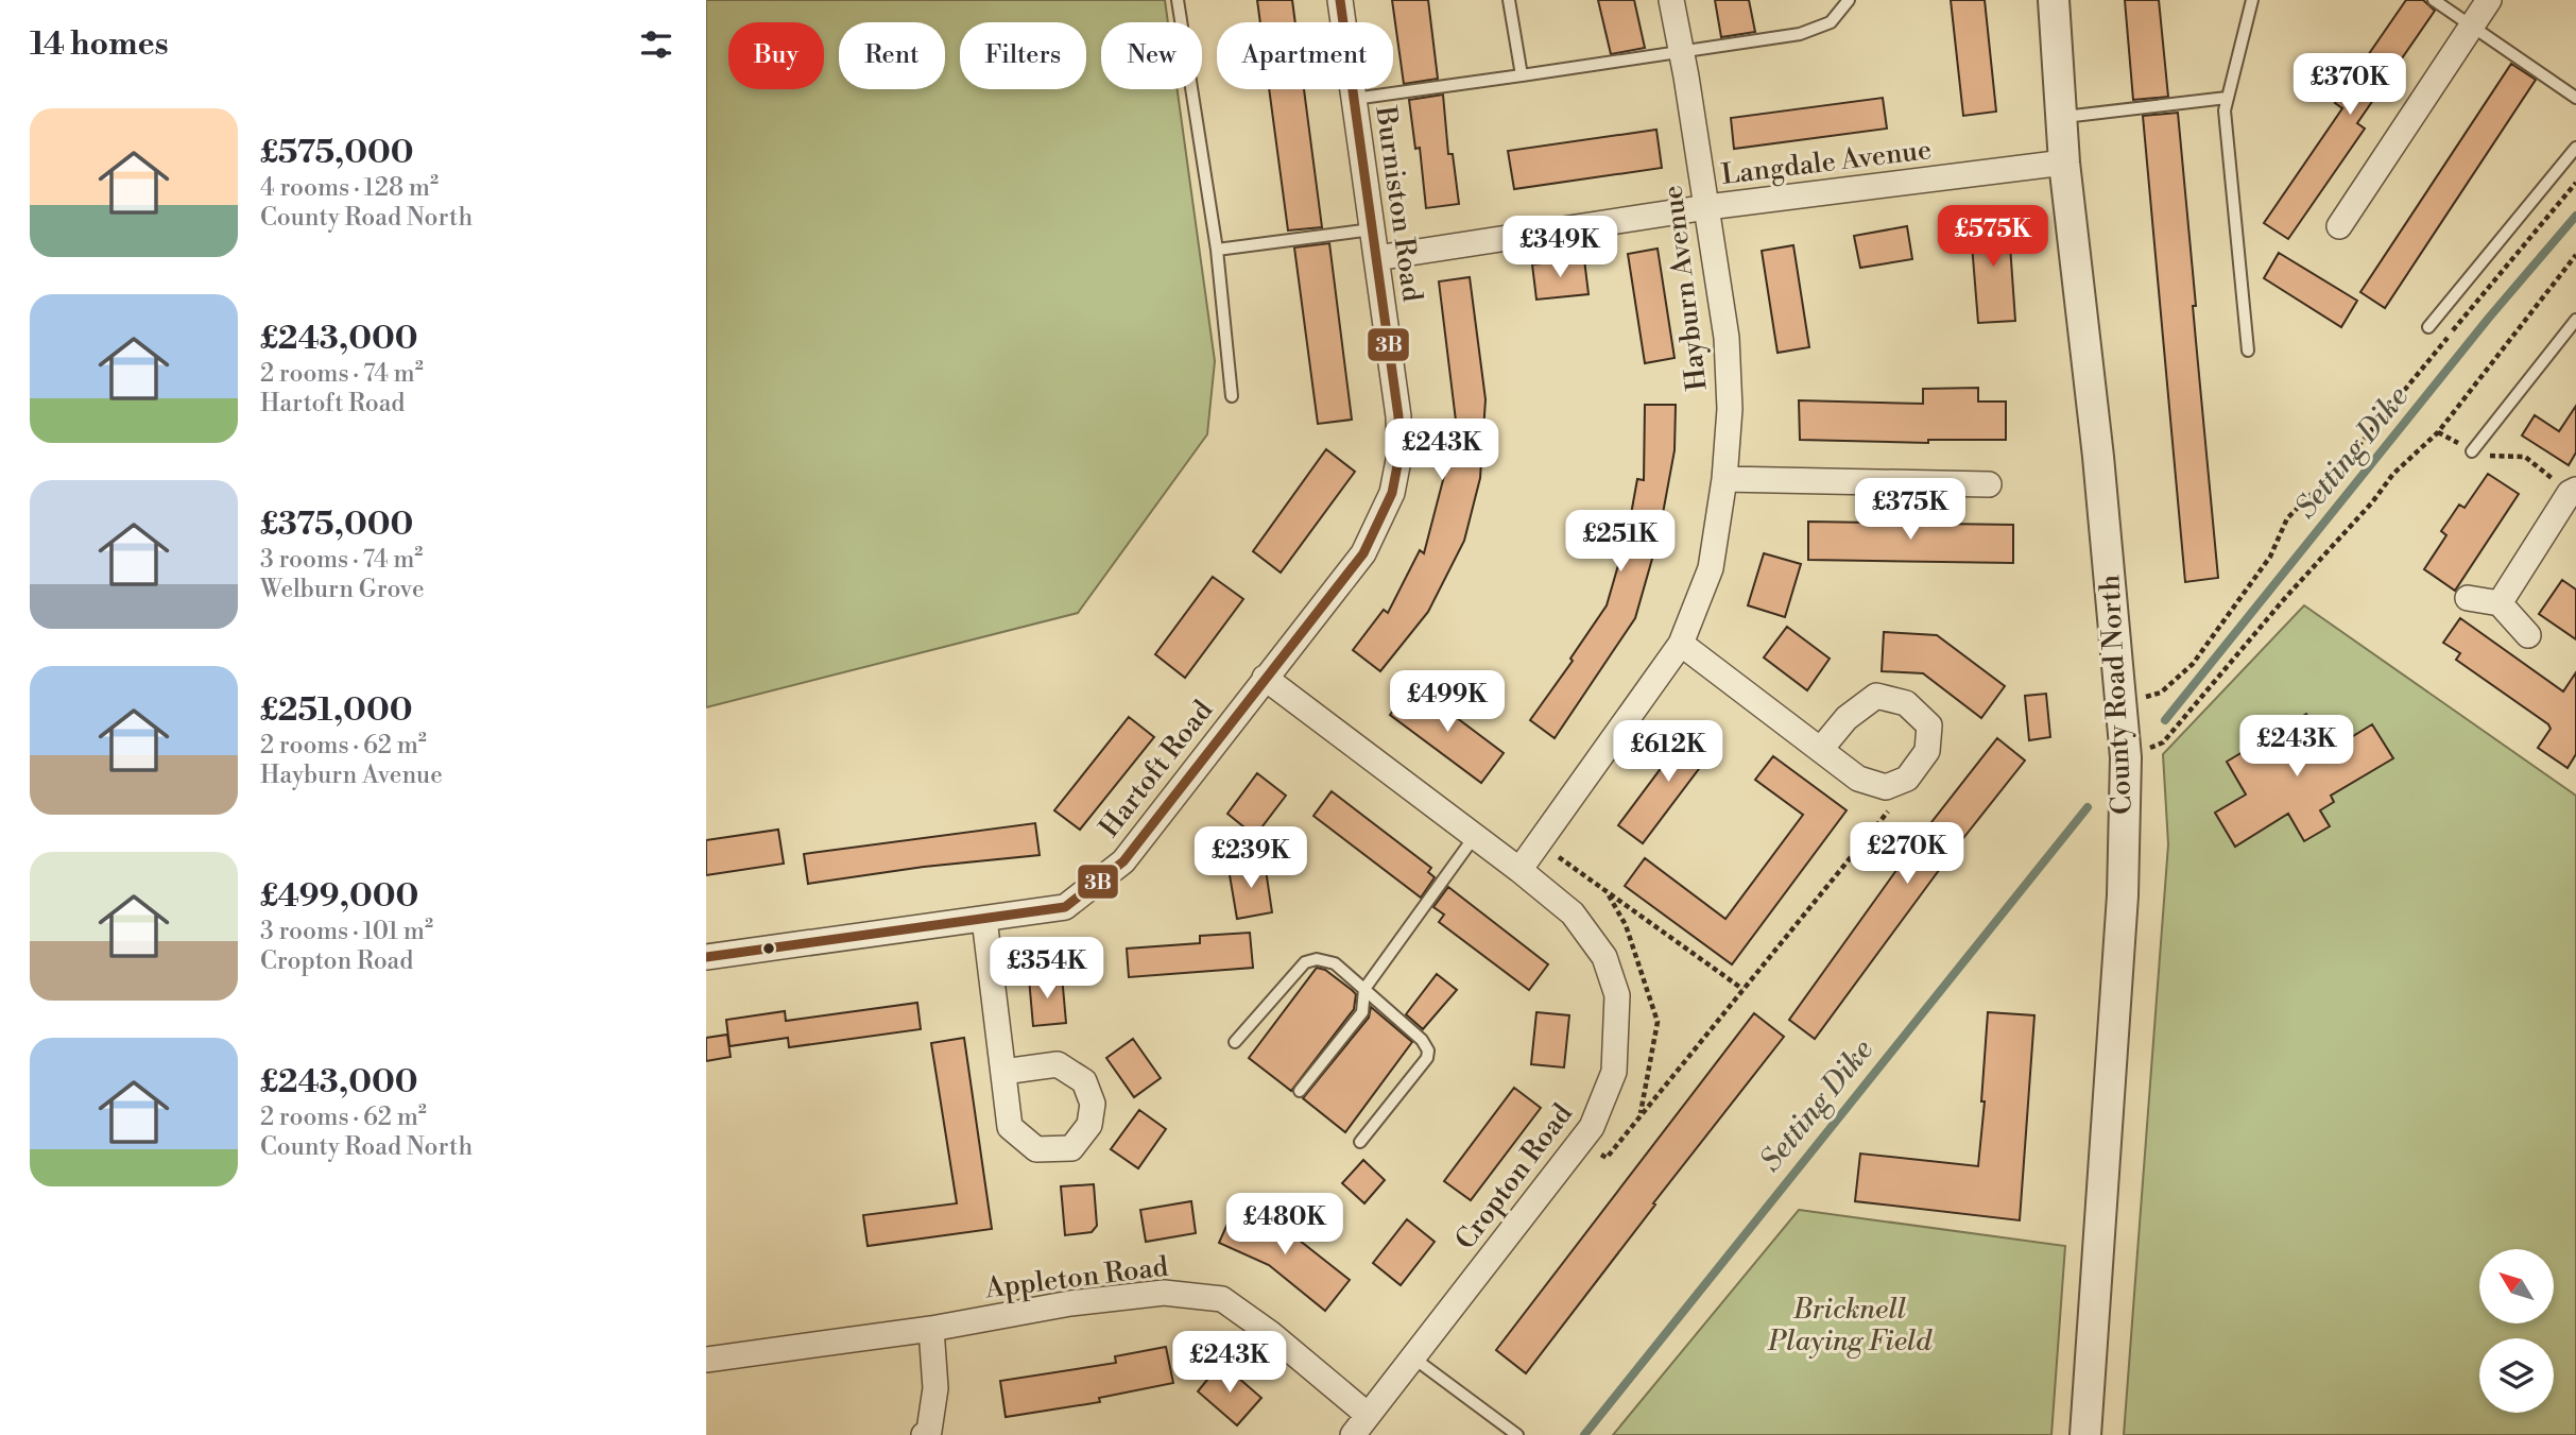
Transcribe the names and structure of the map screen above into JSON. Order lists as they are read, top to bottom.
{
  "streets": {
    "street": [
      "Langdale Avenue",
      "Burniston Road",
      "Hayburn Avenue",
      "County Road North",
      "Hartoft Road",
      "Cropton Road",
      "Appleton Road"
    ]
  },
  "crossings": [
    ["Langdale Avenue", "Burniston Road"],
    ["Langdale Avenue", "Hayburn Avenue"],
    ["Langdale Avenue", "County Road North"],
    ["Burniston Road", "Hartoft Road"],
    ["Hayburn Avenue", "Cropton Road"],
    ["Hartoft Road", "Cropton Road"],
    ["Cropton Road", "Appleton Road"]
  ],
  "water": ["Setting Dike"],
  "parks": ["Bricknell Playing Field"],
  "lines": ["transit line 3B"],
  "north": "top left",
  "page": {
    "heading": "14 homes",
    "chip": [
      "Buy",
      "Rent",
      "Filters",
      "New",
      "Apartment"
    ],
    "price": [
      "£370K",
      "£575K",
      "£349K",
      "£243K",
      "£375K",
      "£251K",
      "£499K",
      "£243K",
      "£612K",
      "£270K",
      "£239K",
      "£354K",
      "£480K",
      "£243K"
    ],
    "list": [
      {
        "name": "£575,000",
        "note": "4 rooms · 128 m² · County Road North"
      },
      {
        "name": "£243,000",
        "note": "2 rooms · 74 m² · Hartoft Road"
      },
      {
        "name": "£375,000",
        "note": "3 rooms · 74 m² · Welburn Grove"
      },
      {
        "name": "£251,000",
        "note": "2 rooms · 62 m² · Hayburn Avenue"
      },
      {
        "name": "£499,000",
        "note": "3 rooms · 101 m² · Cropton Road"
      },
      {
        "name": "£243,000",
        "note": "2 rooms · 62 m² · County Road North"
      }
    ]
  }
}
